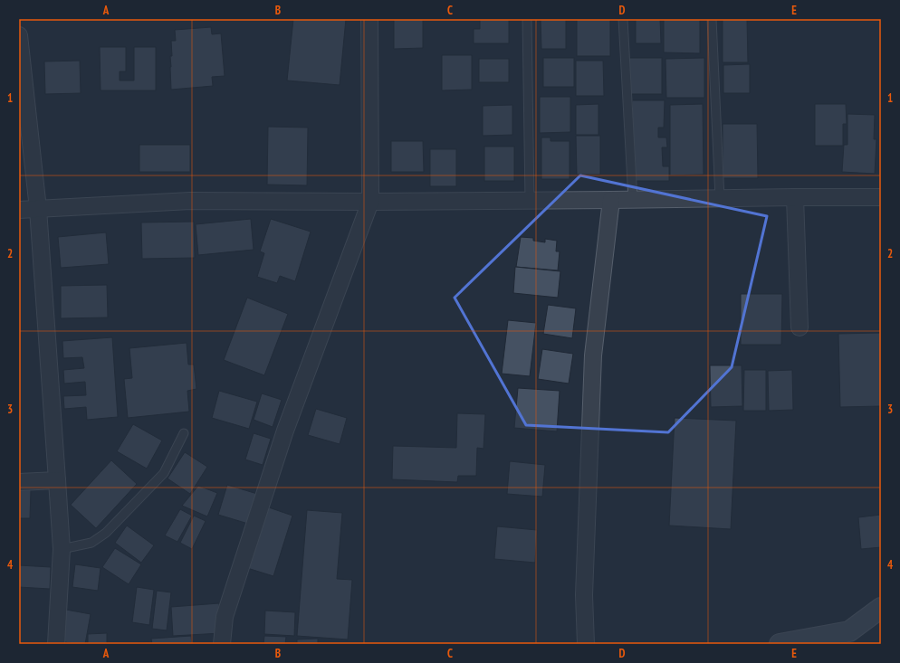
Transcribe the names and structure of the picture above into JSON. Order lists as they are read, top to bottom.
{
  "grid": {
    "columns": [
      "A",
      "B",
      "C",
      "D",
      "E"
    ],
    "rows": [
      "1",
      "2",
      "3",
      "4"
    ]
  }
}
